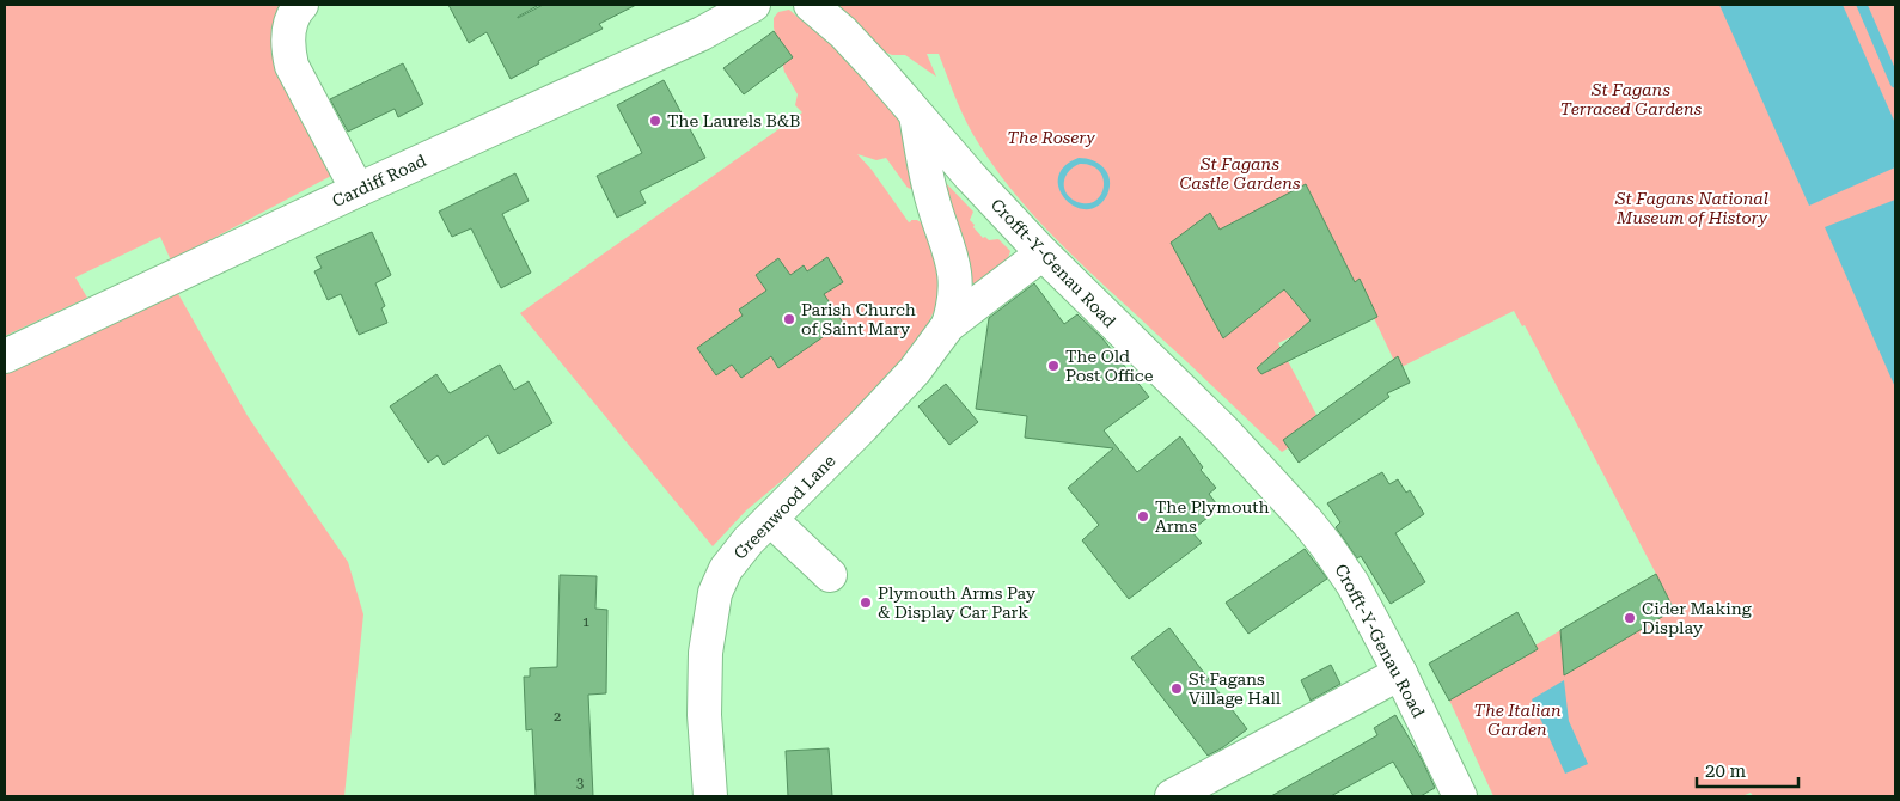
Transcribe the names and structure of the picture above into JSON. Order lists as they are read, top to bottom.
{
  "streets": {
    "street": ["Cardiff Road", "Crofft-Y-Genau Road", "Greenwood Lane"]
  },
  "crossings": [
    ["Crofft-Y-Genau Road", "Greenwood Lane"]
  ],
  "parks": [
    "St Fagans Terraced Gardens",
    "The Rosery",
    "St Fagans Castle Gardens",
    "St Fagans National Museum of History",
    "The Italian Garden"
  ],
  "places": [
    "The Laurels B&B",
    "Parish Church of Saint Mary",
    "The Old Post Office",
    "The Plymouth Arms",
    "Plymouth Arms Pay & Display Car Park",
    "Cider Making Display",
    "St Fagans Village Hall"
  ],
  "house_numbers": ["1", "2", "3"],
  "scale_bar": "20 m"
}
